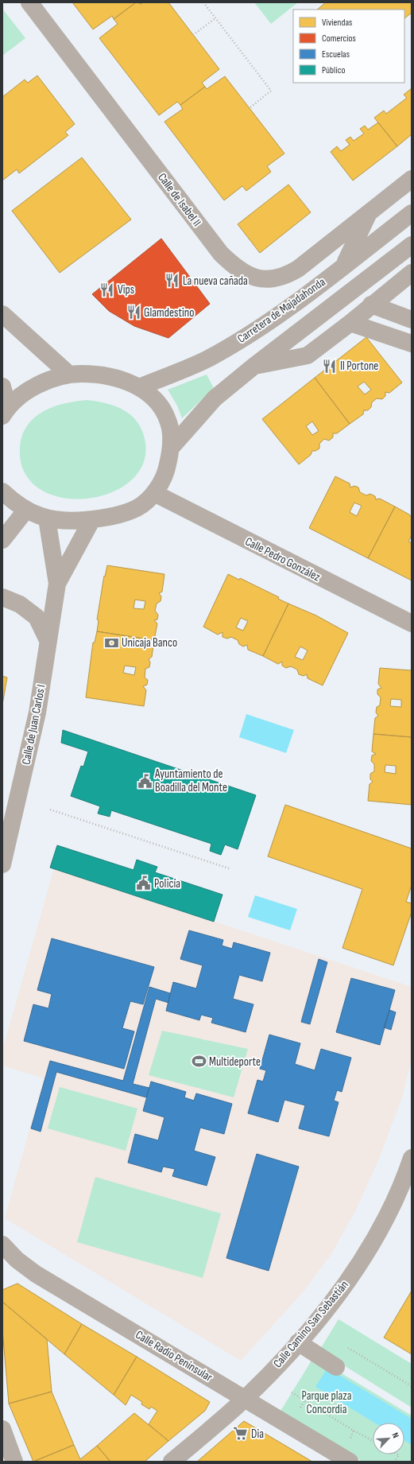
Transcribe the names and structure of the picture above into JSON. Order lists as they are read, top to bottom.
{
  "streets": {
    "street": [
      "Calle de Isabel II",
      "Carretera de Majadahonda",
      "Calle Pedro González",
      "Calle de Juan Carlos I",
      "Calle Camino San Sebastián",
      "Calle Radio Peninsular"
    ]
  },
  "crossings": [
    ["Calle de Isabel II", "Carretera de Majadahonda"],
    ["Calle Camino San Sebastián", "Calle Radio Peninsular"]
  ],
  "parks": ["Parque plaza Concordia"],
  "places": {
    "restaurant": [
      "La nueva cañada",
      "Vips",
      "Glamdestino",
      "Il Portone"
    ],
    "bank": ["Unicaja Banco"],
    "public building": ["Ayuntamiento de Boadilla del Monte", "Policía"],
    "sports": ["Multideporte"],
    "supermarket": ["Dia"]
  },
  "legend": [
    "Viviendas",
    "Comercios",
    "Escuelas",
    "Público"
  ],
  "north": "top right"
}
